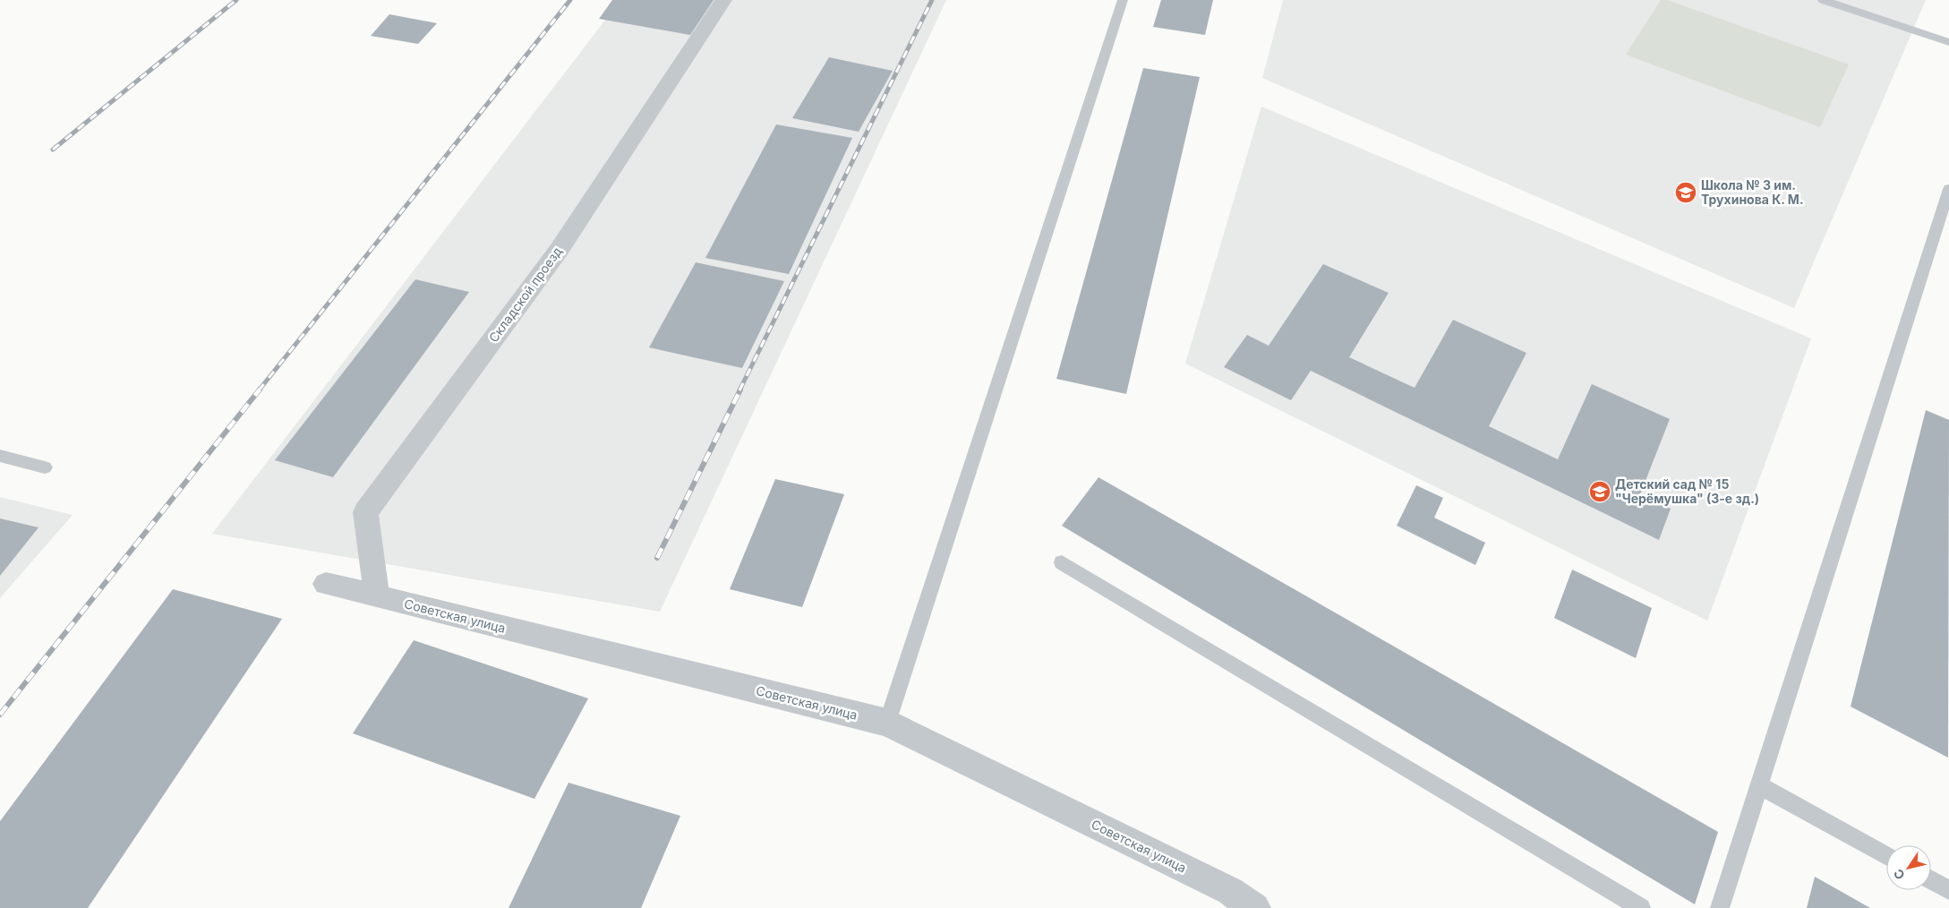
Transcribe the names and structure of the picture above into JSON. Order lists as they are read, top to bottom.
{
  "streets": {
    "street": ["Складской проезд", "Советская улица"]
  },
  "crossings": [
    ["Складской проезд", "Советская улица"]
  ],
  "places": {
    "school or university": ["Школа № 3 им. Трухинова К. М.", "Детский сад № 15 \"Черёмушка\" (3-е зд.)"]
  },
  "north": "bottom left"
}
